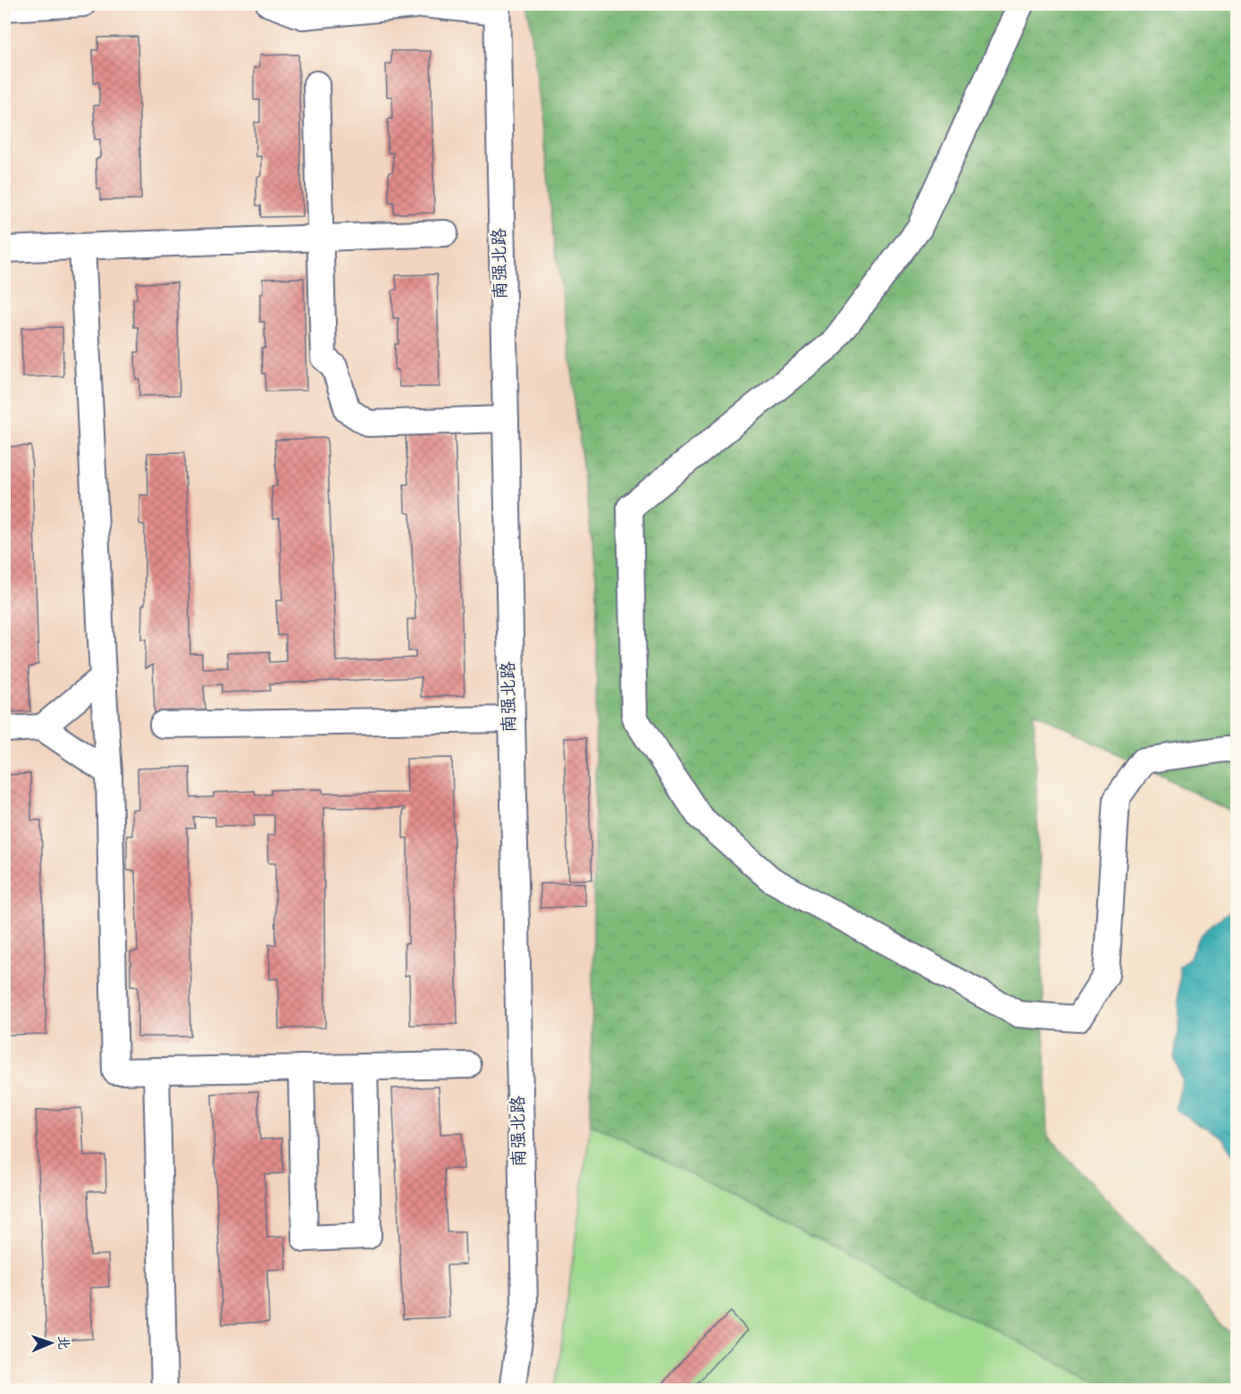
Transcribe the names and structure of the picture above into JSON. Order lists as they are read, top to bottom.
{
  "streets": {
    "street": ["南强北路"]
  },
  "north": "right"
}
